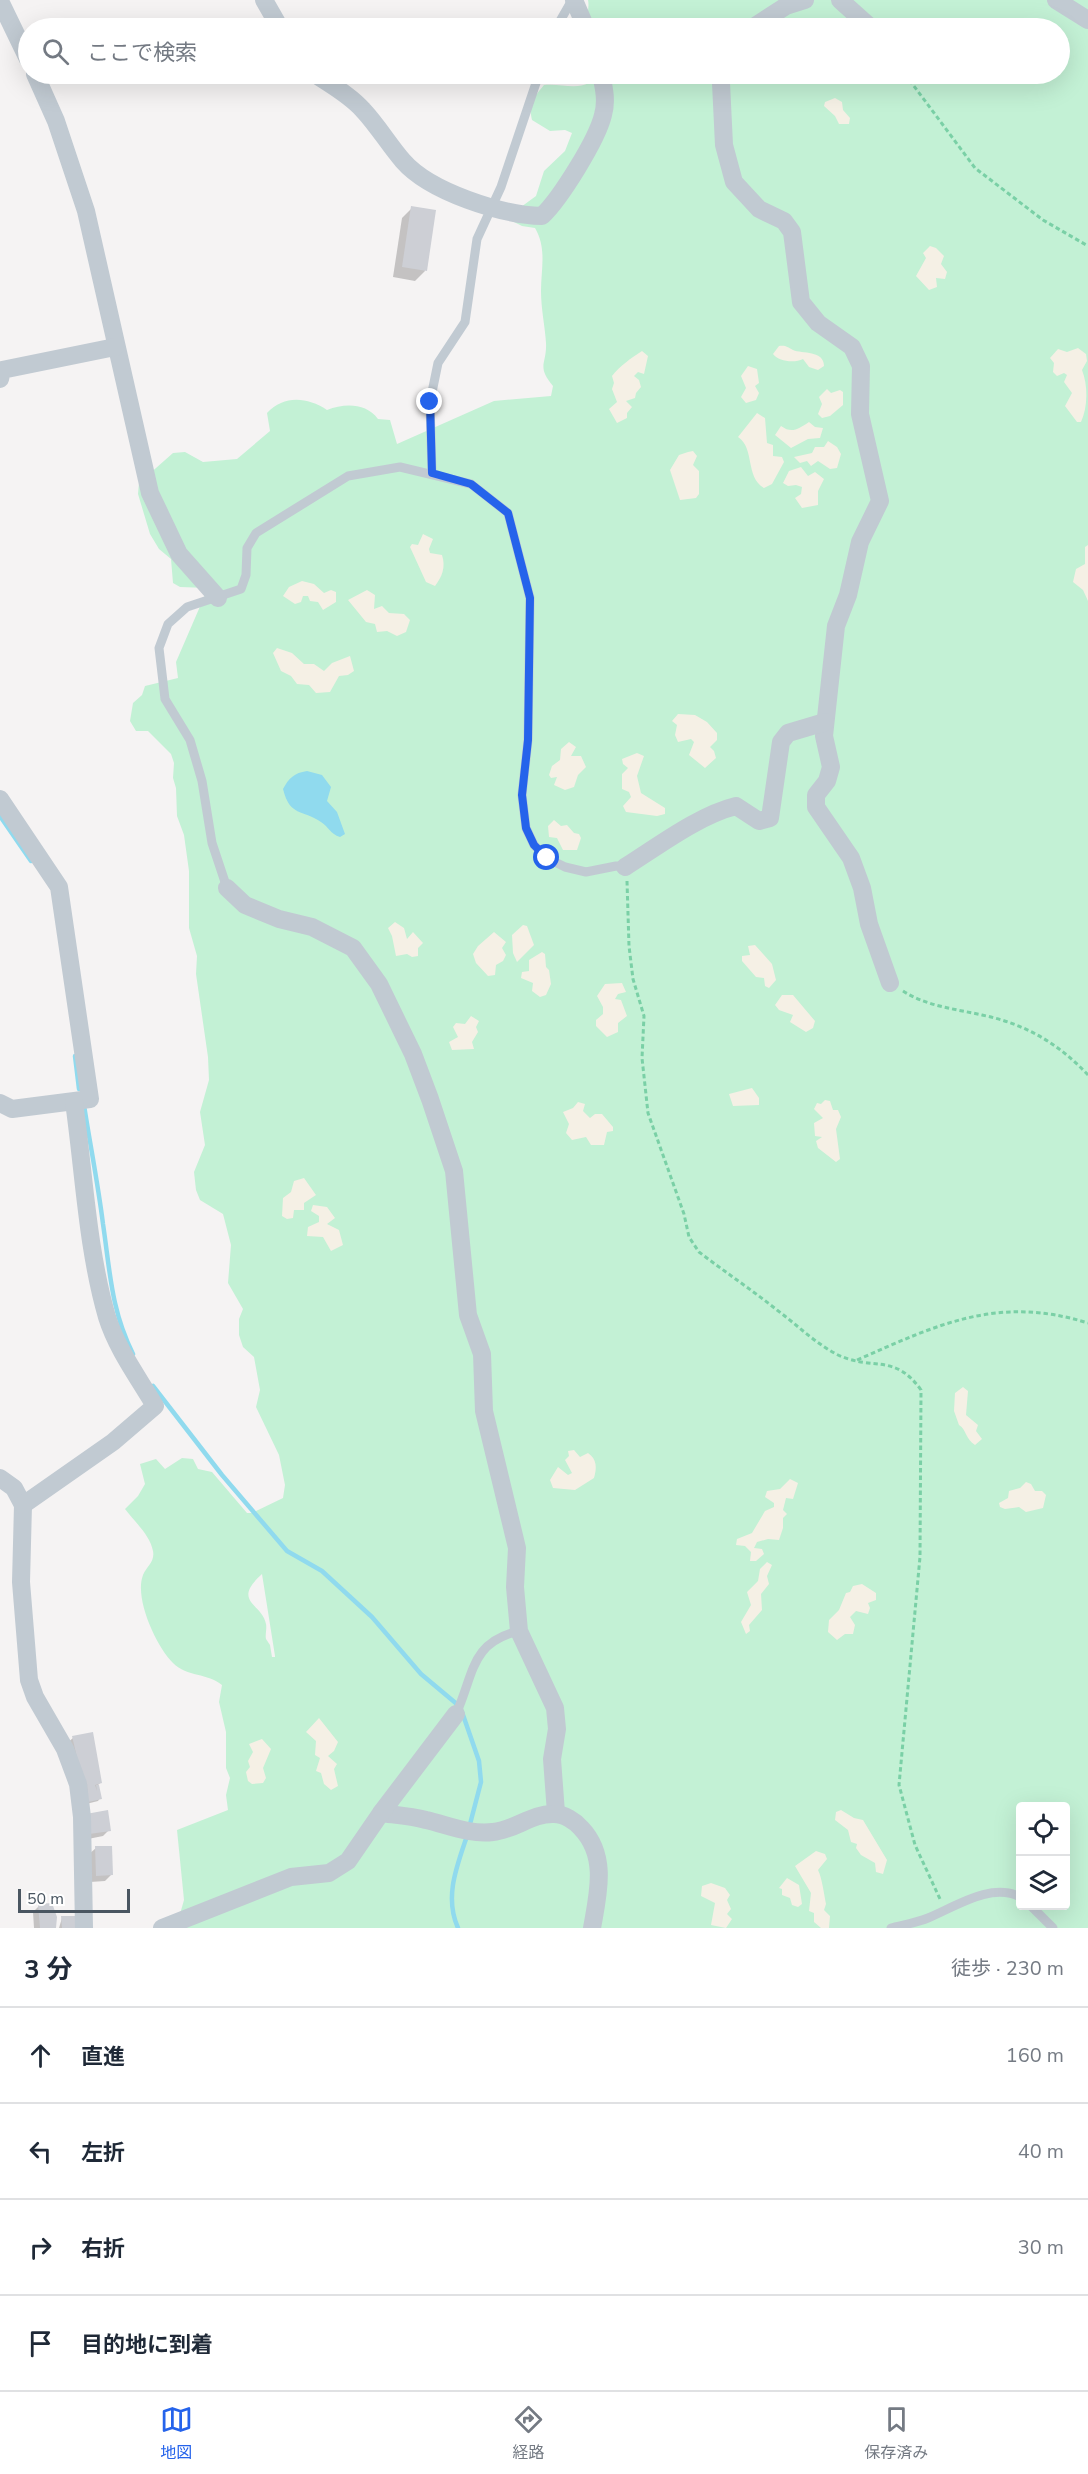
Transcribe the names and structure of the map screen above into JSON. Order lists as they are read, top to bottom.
{
  "scale_bar": "50 m",
  "page": {
    "search": "ここで検索",
    "scale": "50 m",
    "heading": ["3 分", "徒歩 · 230 m"],
    "list": [
      ["直進", "160 m"],
      ["左折", "40 m"],
      ["右折", "30 m"],
      "目的地に到着"
    ],
    "nav": ["地図", "経路", "保存済み"]
  }
}
